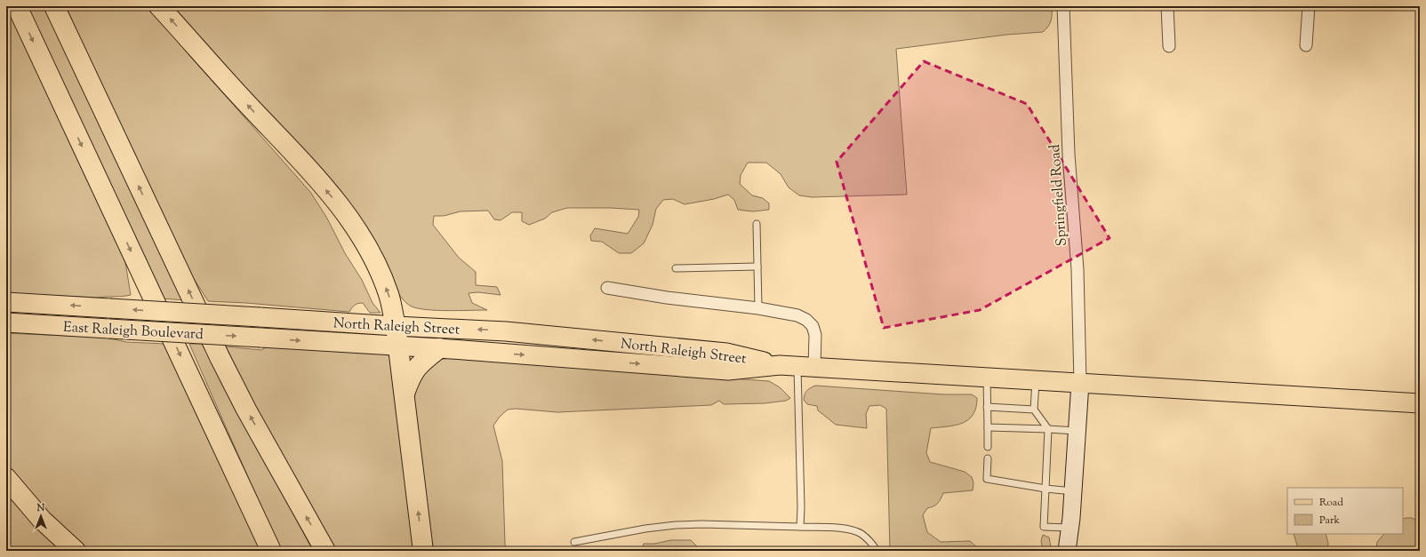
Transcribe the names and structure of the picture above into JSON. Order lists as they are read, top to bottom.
{
  "streets": {
    "main road": ["North Raleigh Street", "East Raleigh Boulevard"],
    "street": ["Springfield Road"]
  },
  "crossings": [
    ["North Raleigh Street", "East Raleigh Boulevard"]
  ],
  "legend": ["Road", "Park"],
  "north": "top"
}
